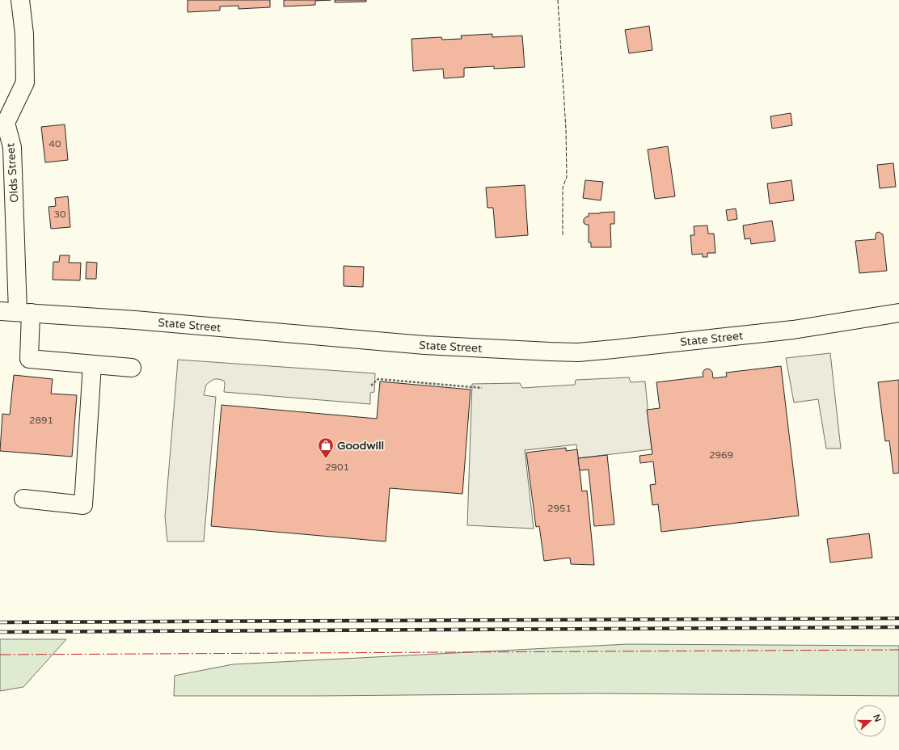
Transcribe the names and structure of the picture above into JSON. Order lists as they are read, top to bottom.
{
  "streets": {
    "main road": ["Olds Street", "State Street"]
  },
  "crossings": [
    ["Olds Street", "State Street"]
  ],
  "places": {
    "shop": ["Goodwill"]
  },
  "house_numbers": [
    "40",
    "30",
    "2891",
    "2969",
    "2901",
    "2951"
  ],
  "north": "right"
}
